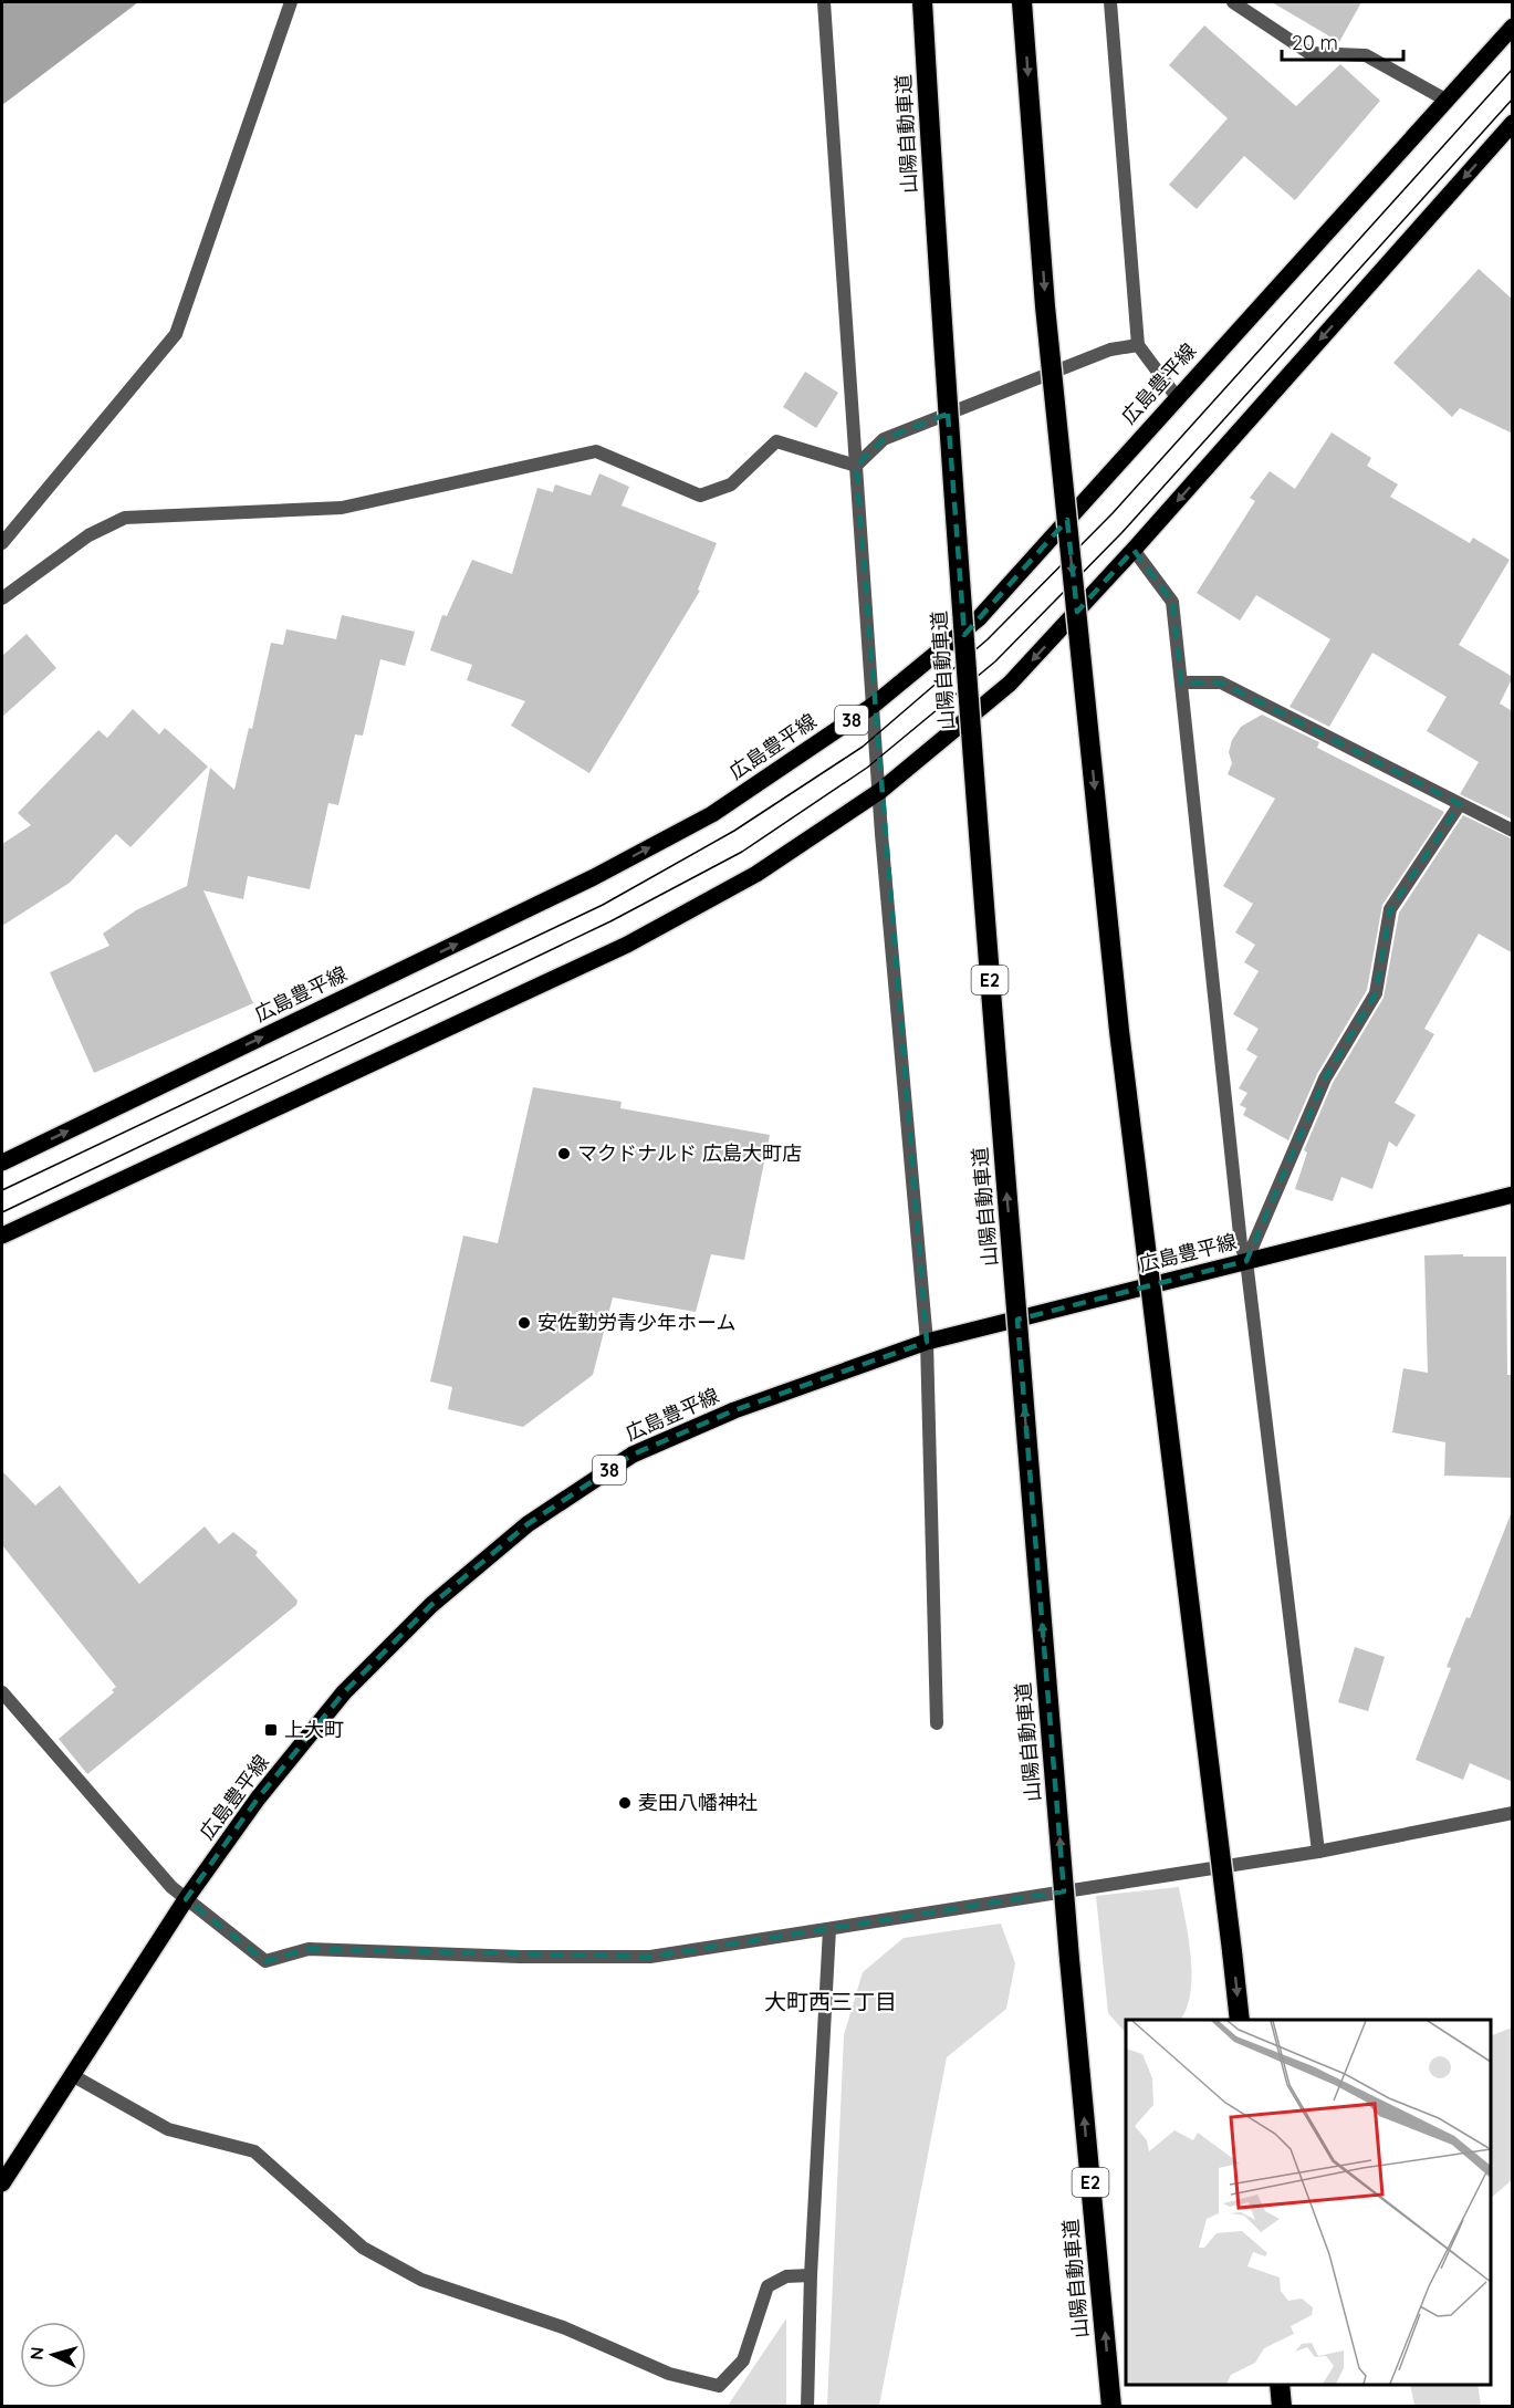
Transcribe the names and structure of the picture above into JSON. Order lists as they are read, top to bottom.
{
  "streets": {
    "highway": ["山陽自動車道", "E2"],
    "main road": ["広島豊平線", "38"]
  },
  "districts": ["大町西三丁目"],
  "places": {
    "other": ["マクドナルド 広島大町店", "安佐勤労青少年ホーム", "麦田八幡神社"],
    "transit": ["上大町"]
  },
  "scale_bar": "20 m",
  "north": "left"
}
